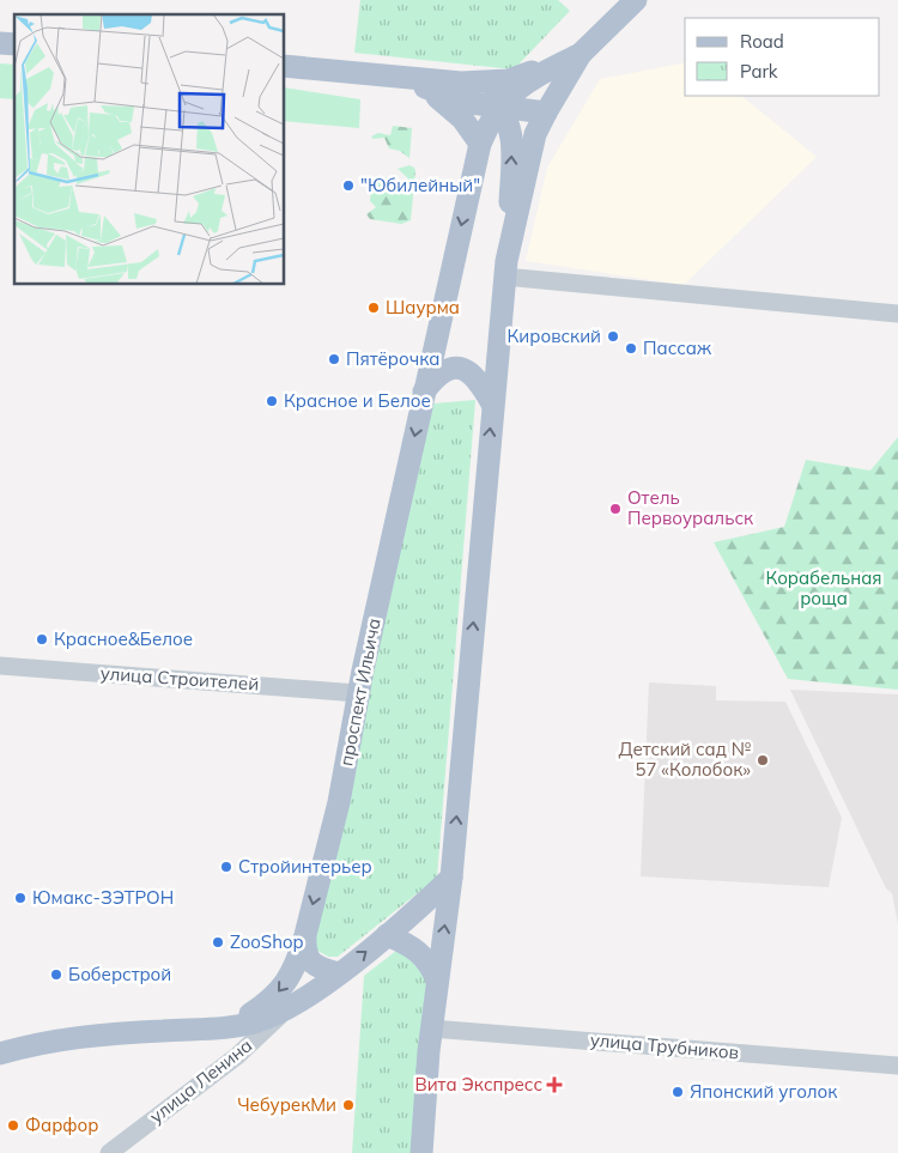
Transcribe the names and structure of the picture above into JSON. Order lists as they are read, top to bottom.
{
  "streets": {
    "main road": ["проспект Ильича", "улица Ленина"],
    "street": ["улица Строителей", "улица Трубников"]
  },
  "crossings": [
    ["улица Строителей", "проспект Ильича"],
    ["проспект Ильича", "улица Ленина"]
  ],
  "parks": ["Корабельная роща"],
  "places": {
    "other": [
      "\"Юбилейный\"",
      "Шаурма",
      "Кировский",
      "Пассаж",
      "Пятёрочка",
      "Красное и Белое",
      "Отель Первоуральск",
      "Красное&Белое",
      "Детский сад № 57 «Колобок»",
      "Стройинтерьер",
      "Юмакс-ЗЭТРОН",
      "ZooShop",
      "Боберстрой",
      "Японский уголок",
      "ЧебурекМи",
      "Фарфор"
    ],
    "health": ["Вита Экспресс"]
  },
  "legend": ["Road", "Park"]
}
